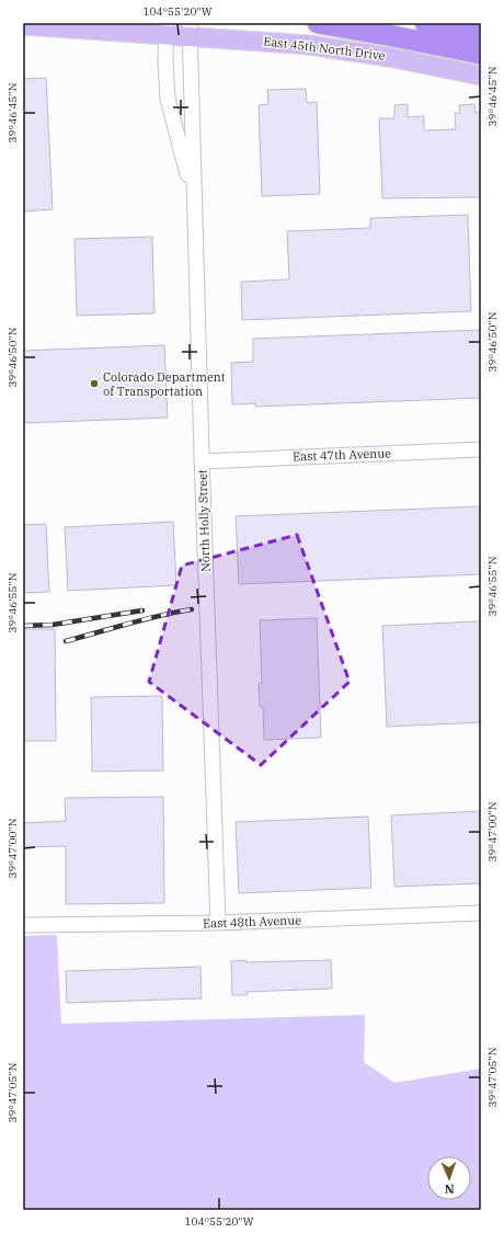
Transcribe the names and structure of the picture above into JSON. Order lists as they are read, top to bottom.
{
  "streets": {
    "main road": ["East 45th North Drive"],
    "street": ["East 47th Avenue", "North Holly Street", "East 48th Avenue"]
  },
  "crossings": [
    ["East 45th North Drive", "North Holly Street"],
    ["East 47th Avenue", "North Holly Street"],
    ["North Holly Street", "East 48th Avenue"]
  ],
  "places": ["Colorado Department of Transportation"],
  "north": "bottom",
  "coordinates": [
    "104°55'20\"W",
    "39°46'45\"N",
    "39°46'50\"N",
    "39°46'55\"N",
    "39°47'00\"N",
    "39°47'05\"N"
  ]
}
